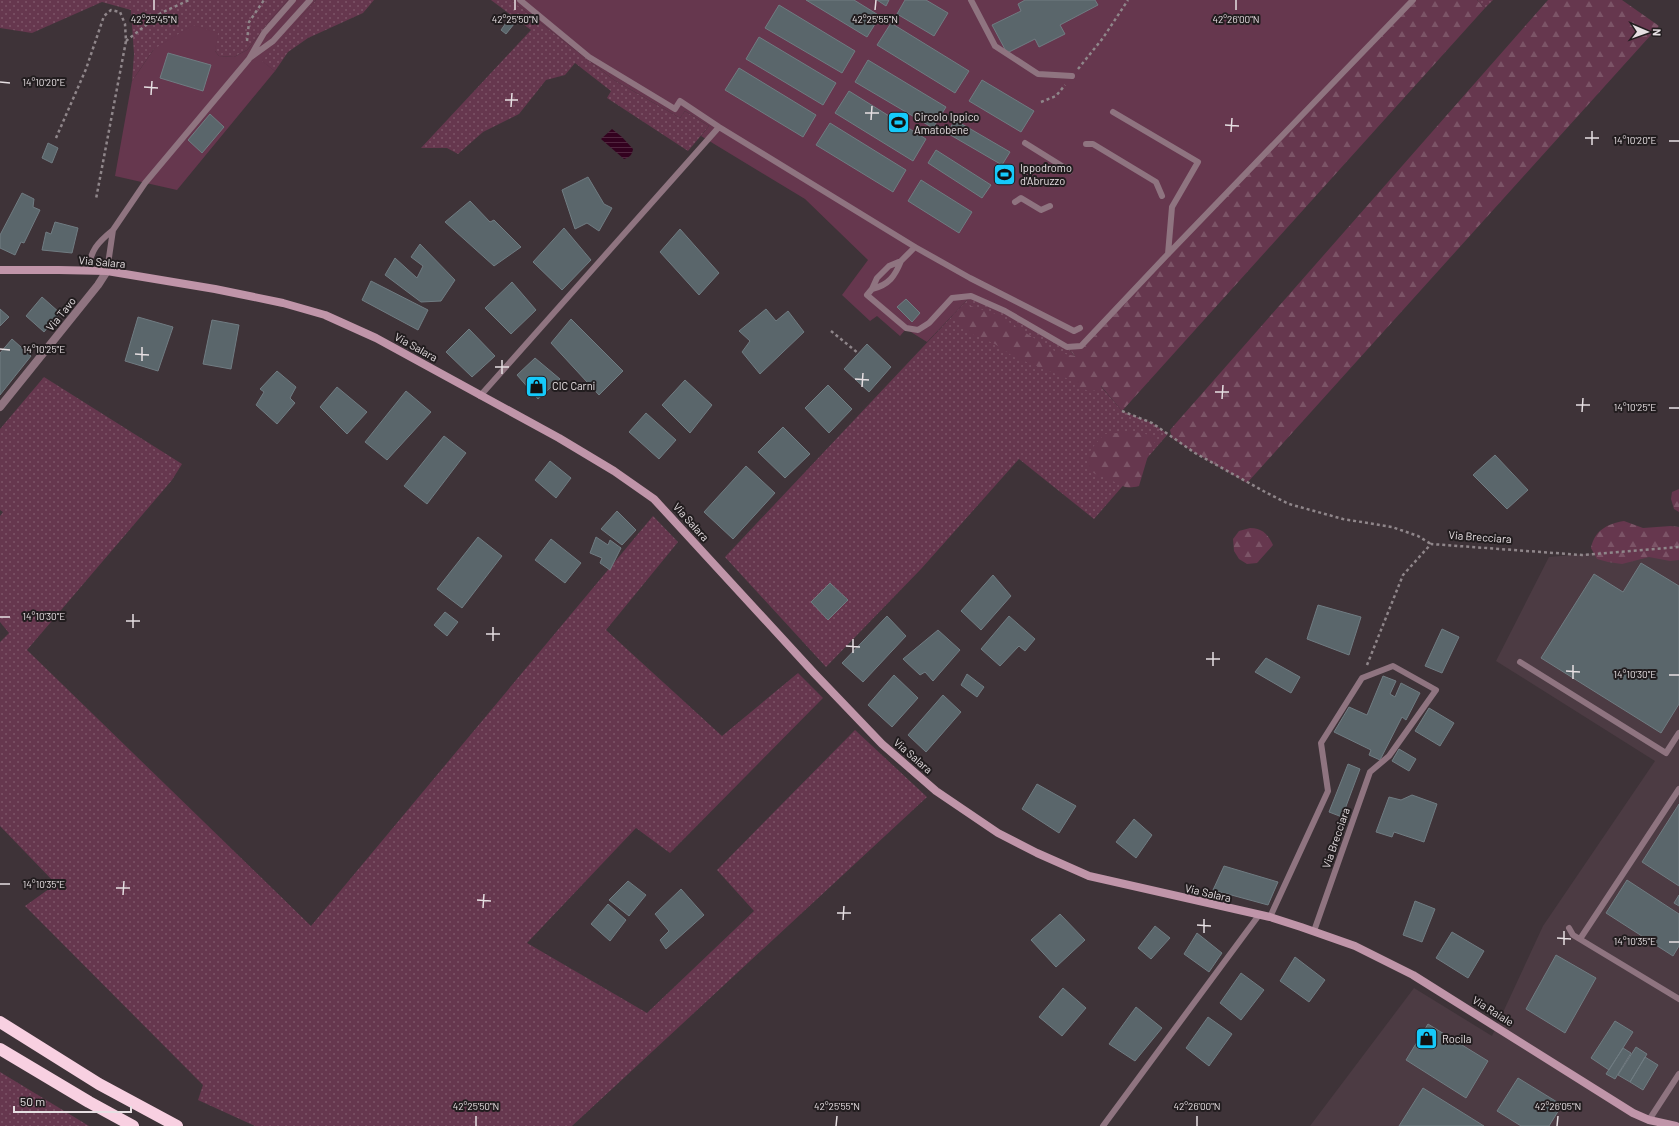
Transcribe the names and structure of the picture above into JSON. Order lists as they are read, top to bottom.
{
  "streets": {
    "street": ["Via Salara", "Via Tavo", "Via Raiale"],
    "lane": ["Via Brecciara"]
  },
  "crossings": [
    ["Via Salara", "Via Tavo"],
    ["Via Salara", "Via Raiale"],
    ["Via Brecciara", "Via Raiale"]
  ],
  "places": {
    "sports": ["Circolo Ippico Amatobene", "Ippodromo d'Abruzzo"],
    "shop": ["CIC Carni", "Rocila"]
  },
  "scale_bar": "50 m",
  "north": "right",
  "coordinates": [
    "42°25'45\"N",
    "42°25'50\"N",
    "42°25'55\"N",
    "42°26'00\"N",
    "14°10'20\"E",
    "14°10'25\"E",
    "14°10'30\"E",
    "14°10'35\"E",
    "42°26'05\"N"
  ]
}
